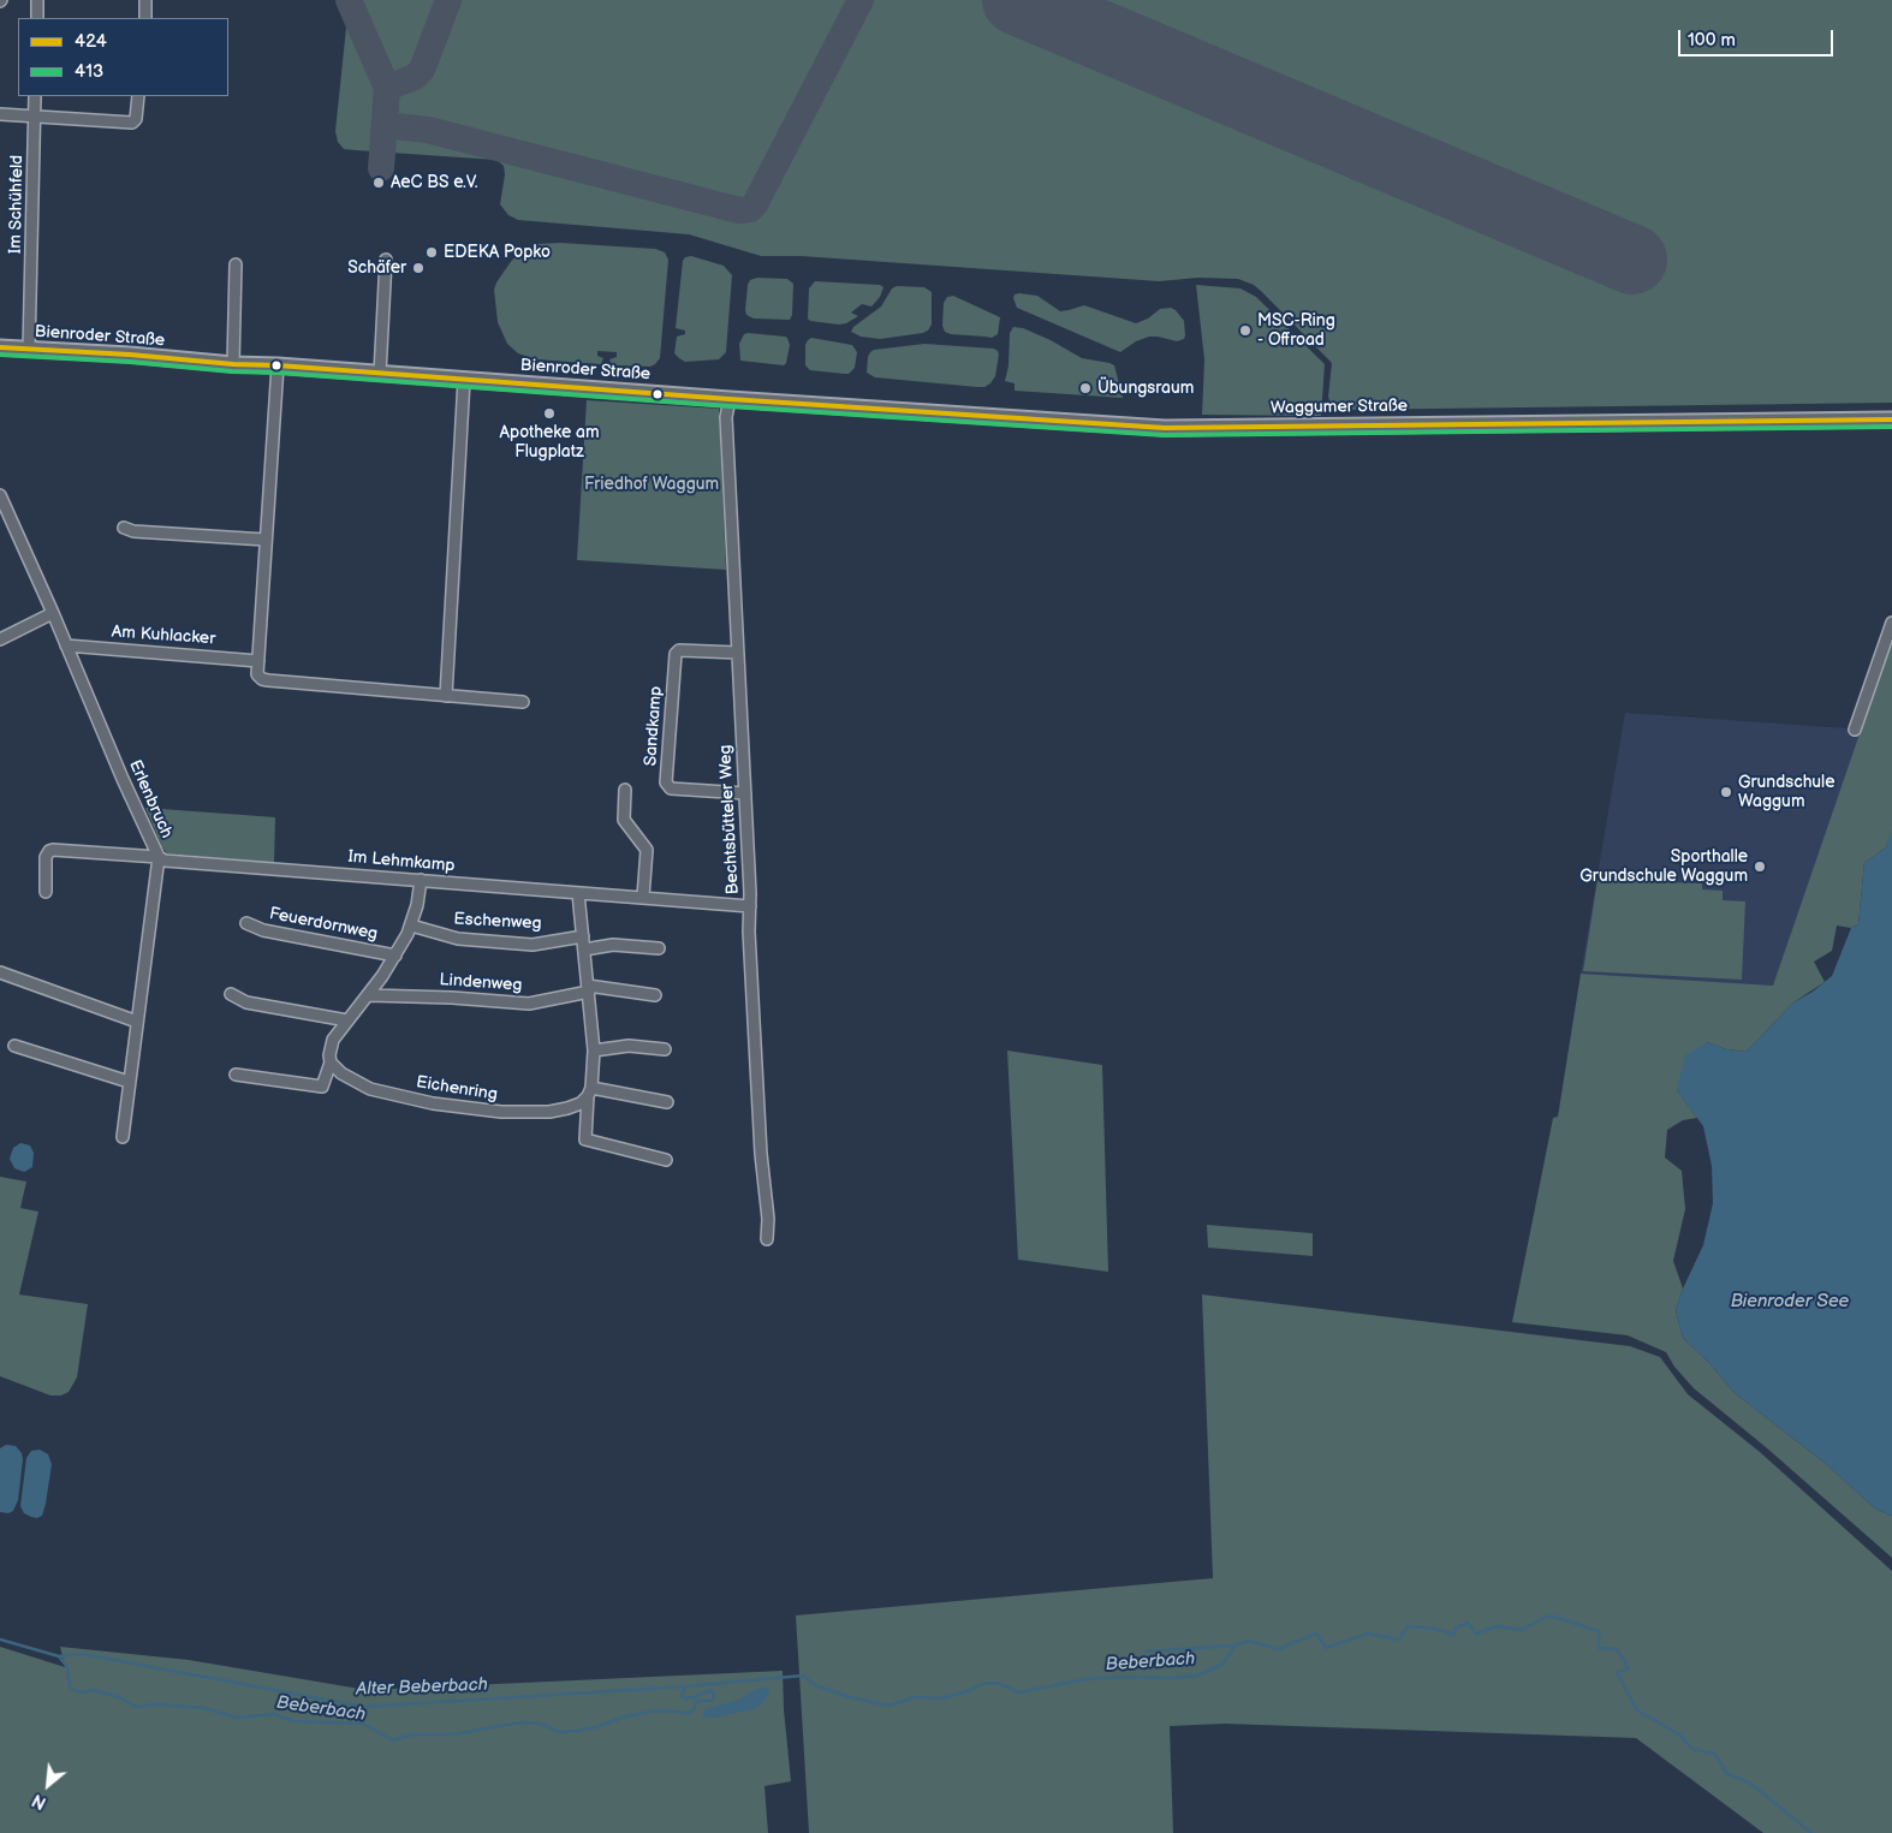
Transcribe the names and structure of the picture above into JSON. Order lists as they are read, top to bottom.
{
  "streets": {
    "street": [
      "Im Schühfeld",
      "Bienroder Straße",
      "Waggumer Straße",
      "Am Kuhlacker",
      "Sandkamp",
      "Erlenbruch",
      "Bechtsbütteler Weg",
      "Im Lehmkamp",
      "Eschenweg",
      "Feuerdornweg",
      "Lindenweg",
      "Eichenring"
    ]
  },
  "crossings": [
    ["Im Schühfeld", "Bienroder Straße"],
    ["Bienroder Straße", "Waggumer Straße"],
    ["Bienroder Straße", "Bechtsbütteler Weg"],
    ["Am Kuhlacker", "Erlenbruch"],
    ["Sandkamp", "Bechtsbütteler Weg"],
    ["Erlenbruch", "Im Lehmkamp"],
    ["Bechtsbütteler Weg", "Im Lehmkamp"]
  ],
  "water": ["Bienroder See", "Beberbach", "Alter Beberbach"],
  "parks": ["Friedhof Waggum"],
  "places": [
    "AeC BS e.V.",
    "EDEKA Popko",
    "Schäfer",
    "MSC-Ring - Offroad",
    "Übungsraum",
    "Apotheke am Flugplatz",
    "Grundschule Waggum",
    "Sporthalle Grundschule Waggum"
  ],
  "lines": ["transit line 424", "transit line 413"],
  "legend": ["424", "413"],
  "scale_bar": "100 m",
  "north": "bottom left"
}
